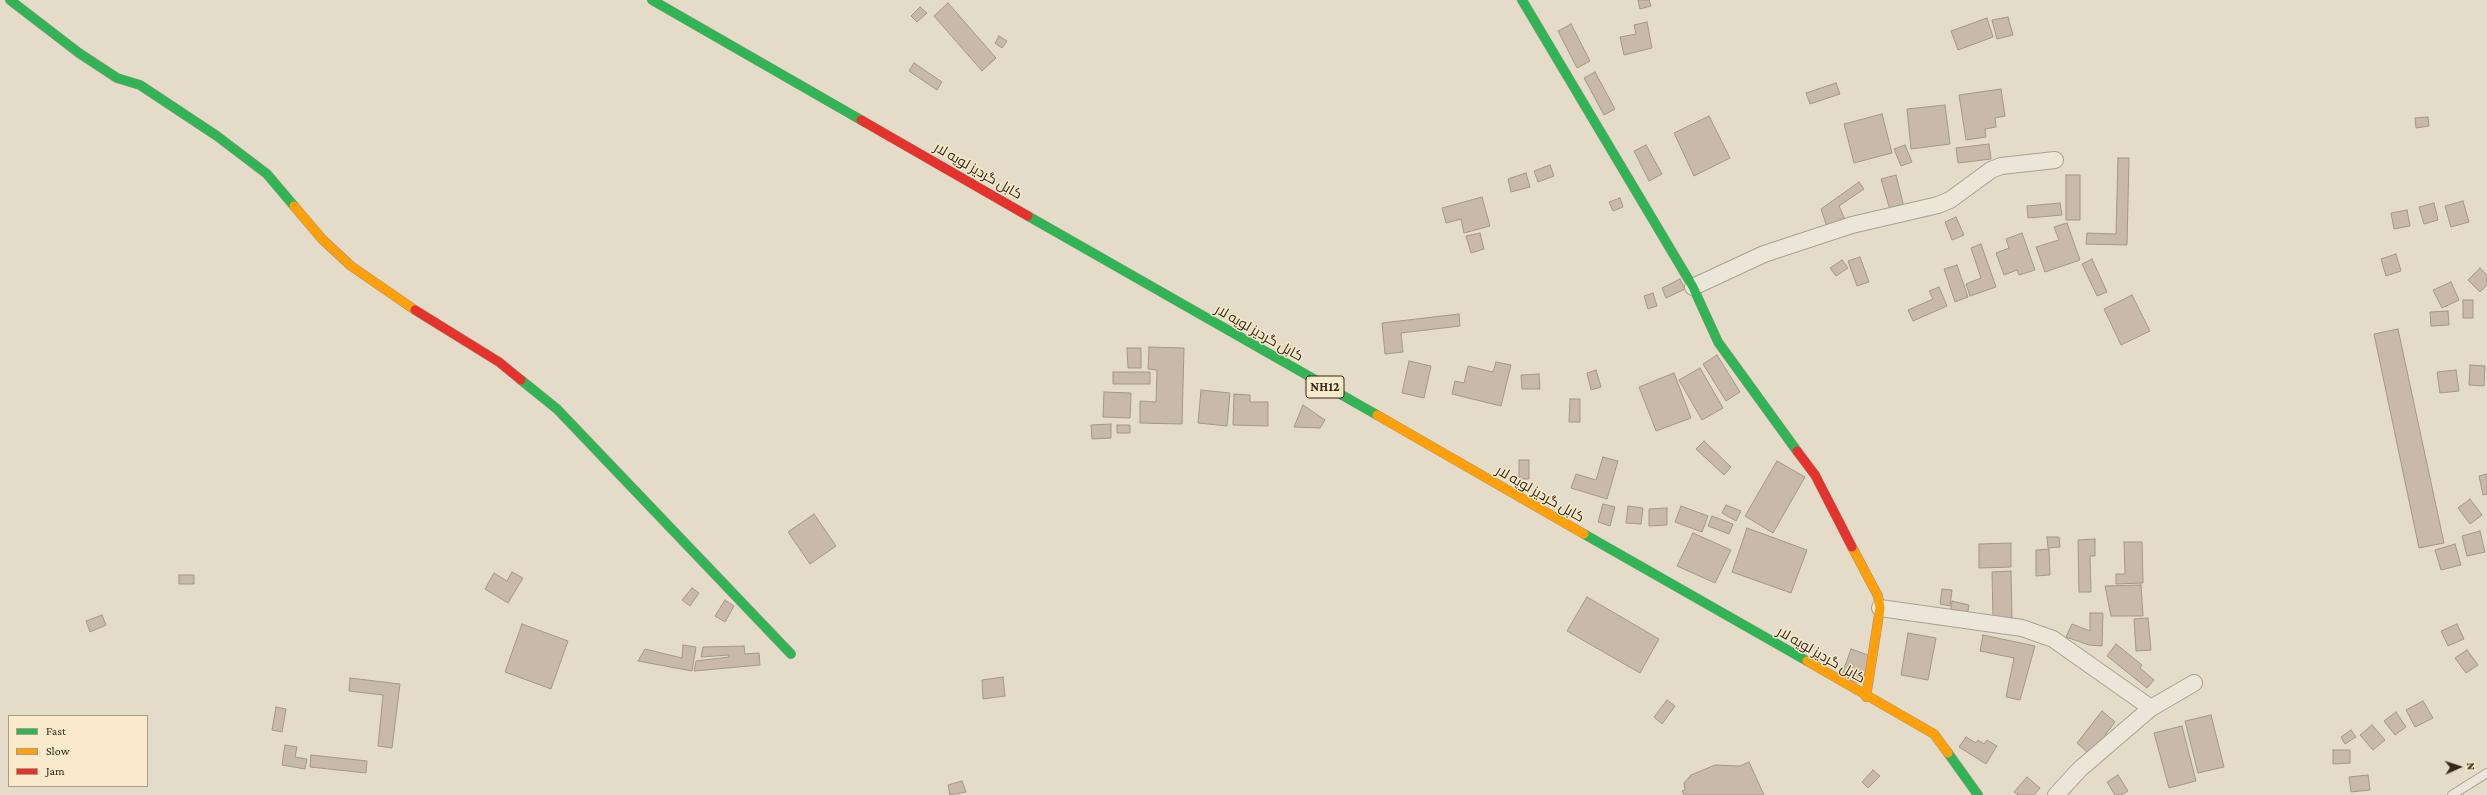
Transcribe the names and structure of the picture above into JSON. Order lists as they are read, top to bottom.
{
  "streets": {
    "main road": ["کابل گردیز لویه لار", "NH12"]
  },
  "legend": ["Fast", "Slow", "Jam"],
  "north": "right"
}
